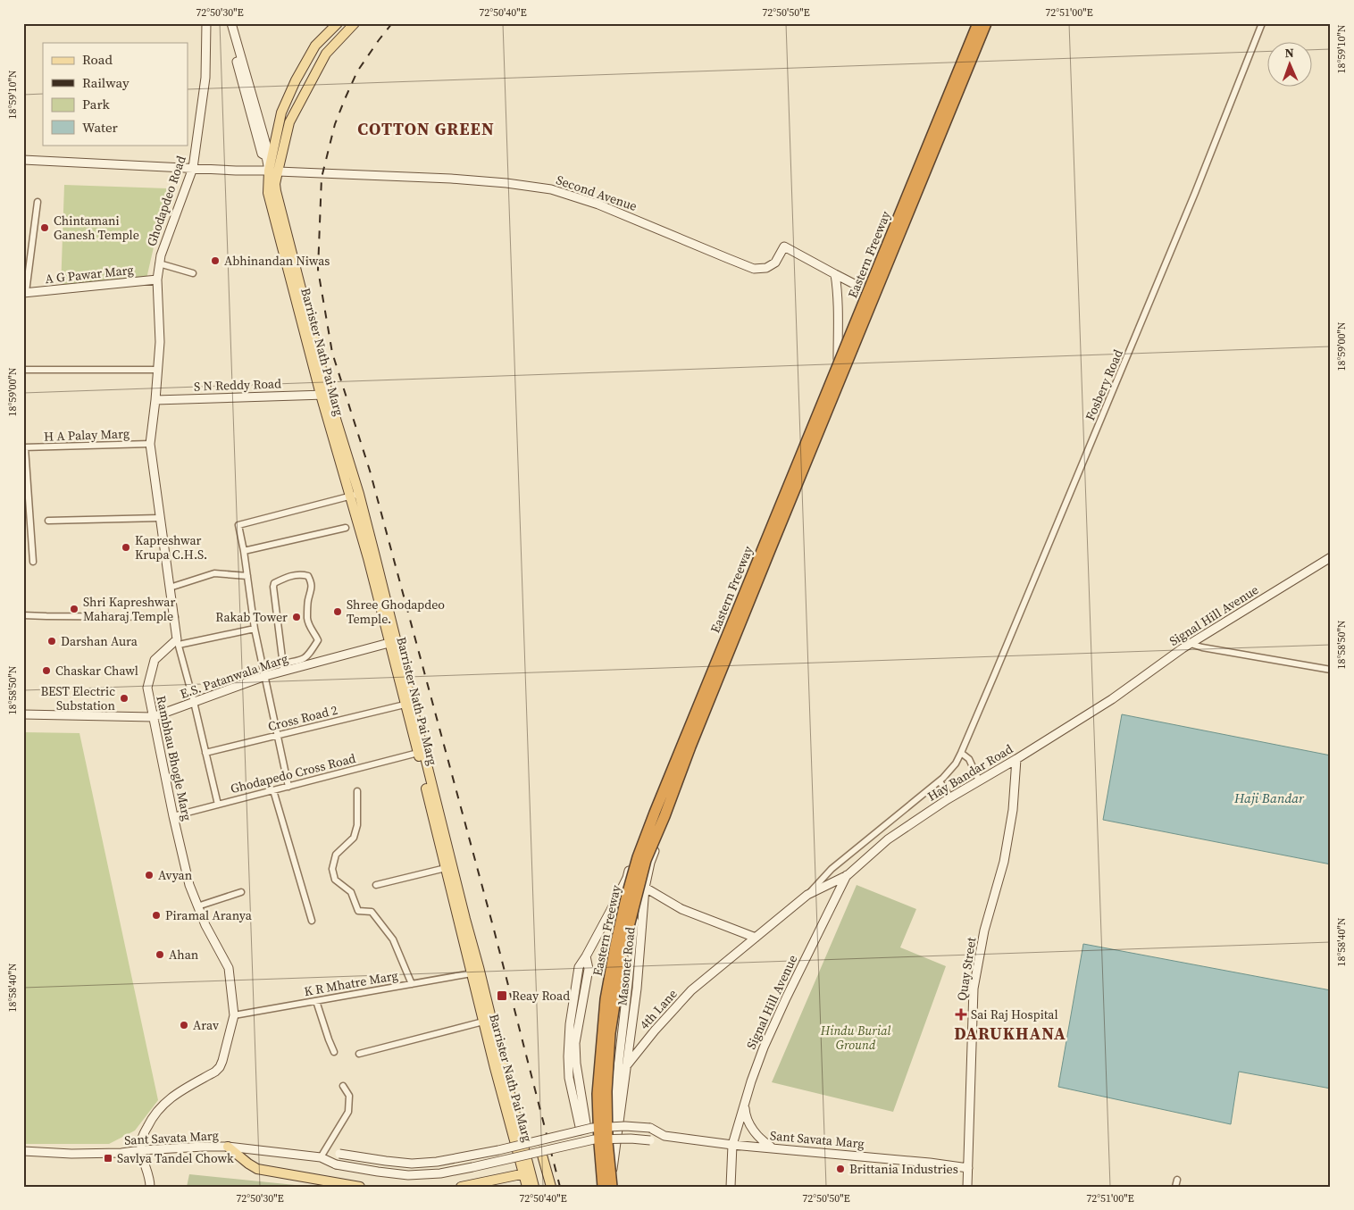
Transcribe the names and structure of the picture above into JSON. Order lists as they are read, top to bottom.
{
  "streets": {
    "highway": ["Eastern Freeway"],
    "main road": ["Barrister Nath Pai Marg"],
    "street": [
      "Second Avenue",
      "Ghodapdeo Road",
      "A G Pawar Marg",
      "S N Reddy Road",
      "Fosbery Road",
      "H A Palay Marg",
      "Signal Hill Avenue",
      "E.S. Patanwala Marg",
      "Cross Road 2",
      "Rambhau Bhogle Marg",
      "Hay Bandar Road",
      "Ghodapedo Cross Road",
      "Masonet Road",
      "Quay Street",
      "K R Mhatre Marg",
      "4th Lane",
      "Sant Savata Marg"
    ]
  },
  "crossings": [
    ["Second Avenue", "Barrister Nath Pai Marg"],
    ["Ghodapdeo Road", "A G Pawar Marg"],
    ["Eastern Freeway", "Masonet Road"],
    ["Eastern Freeway", "4th Lane"],
    ["Barrister Nath Pai Marg", "S N Reddy Road"],
    ["Barrister Nath Pai Marg", "E.S. Patanwala Marg"],
    ["Barrister Nath Pai Marg", "Cross Road 2"],
    ["Barrister Nath Pai Marg", "Ghodapedo Cross Road"],
    ["Barrister Nath Pai Marg", "K R Mhatre Marg"],
    ["Fosbery Road", "4th Lane"],
    ["Signal Hill Avenue", "Hay Bandar Road"],
    ["Signal Hill Avenue", "4th Lane"],
    ["Signal Hill Avenue", "Sant Savata Marg"],
    ["E.S. Patanwala Marg", "Rambhau Bhogle Marg"],
    ["Rambhau Bhogle Marg", "Ghodapedo Cross Road"],
    ["Rambhau Bhogle Marg", "K R Mhatre Marg"],
    ["Rambhau Bhogle Marg", "Sant Savata Marg"],
    ["Hay Bandar Road", "Quay Street"],
    ["Hay Bandar Road", "4th Lane"],
    ["Masonet Road", "4th Lane"],
    ["Quay Street", "Sant Savata Marg"]
  ],
  "districts": ["COTTON GREEN", "DARUKHANA"],
  "water": ["Haji Bandar"],
  "parks": ["Hindu Burial Ground"],
  "places": {
    "other": [
      "Chintamani Ganesh Temple",
      "Abhinandan Niwas",
      "Kapreshwar Krupa C.H.S.",
      "Shri Kapreshwar Maharaj Temple",
      "Shree Ghodapdeo Temple.",
      "Rakab Tower",
      "Darshan Aura",
      "Chaskar Chawl",
      "BEST Electric Substation",
      "Avyan",
      "Piramal Aranya",
      "Ahan",
      "Arav",
      "Brittania Industries"
    ],
    "transit": ["Reay Road", "Savlya Tandel Chowk"],
    "health": ["Sai Raj Hospital"]
  },
  "legend": [
    "Road",
    "Railway",
    "Park",
    "Water"
  ],
  "north": "top",
  "coordinates": [
    "72°50'30\"E",
    "72°50'40\"E",
    "72°50'50\"E",
    "72°51'00\"E",
    "18°59'10\"N",
    "18°59'00\"N",
    "18°58'50\"N",
    "18°58'40\"N"
  ]
}
